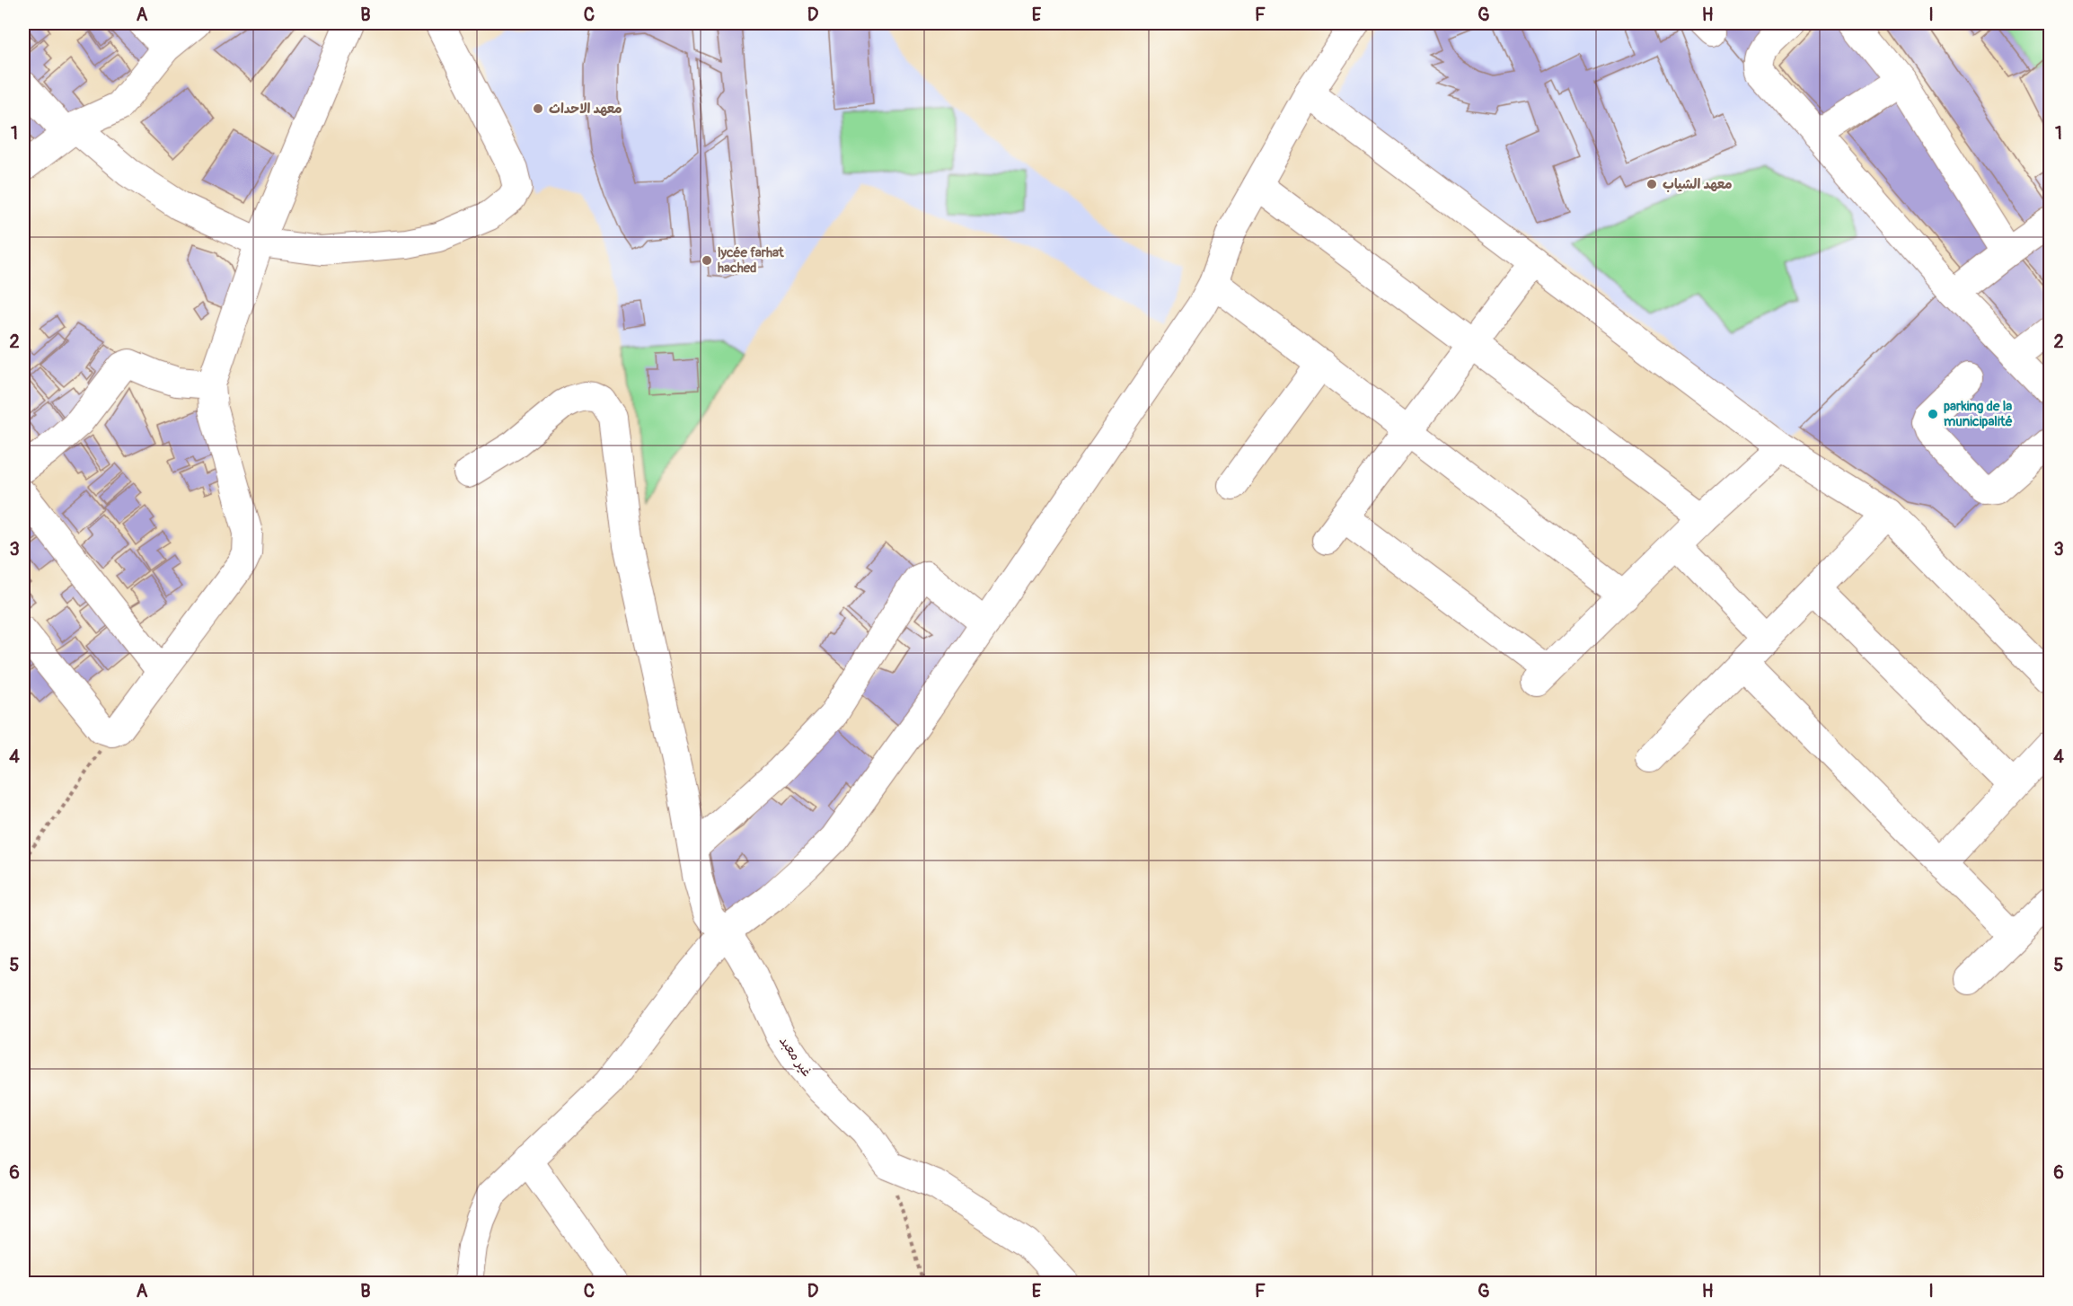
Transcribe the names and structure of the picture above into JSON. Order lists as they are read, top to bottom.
{
  "streets": {
    "street": ["غير معبد"]
  },
  "places": [
    "معهد الاحداث",
    "معهد الشياب",
    "lycée farhat hached",
    "parking de la municipalité"
  ],
  "grid": {
    "columns": [
      "A",
      "B",
      "C",
      "D",
      "E",
      "F",
      "G",
      "H",
      "I"
    ],
    "rows": [
      "1",
      "2",
      "3",
      "4",
      "5",
      "6"
    ]
  }
}
